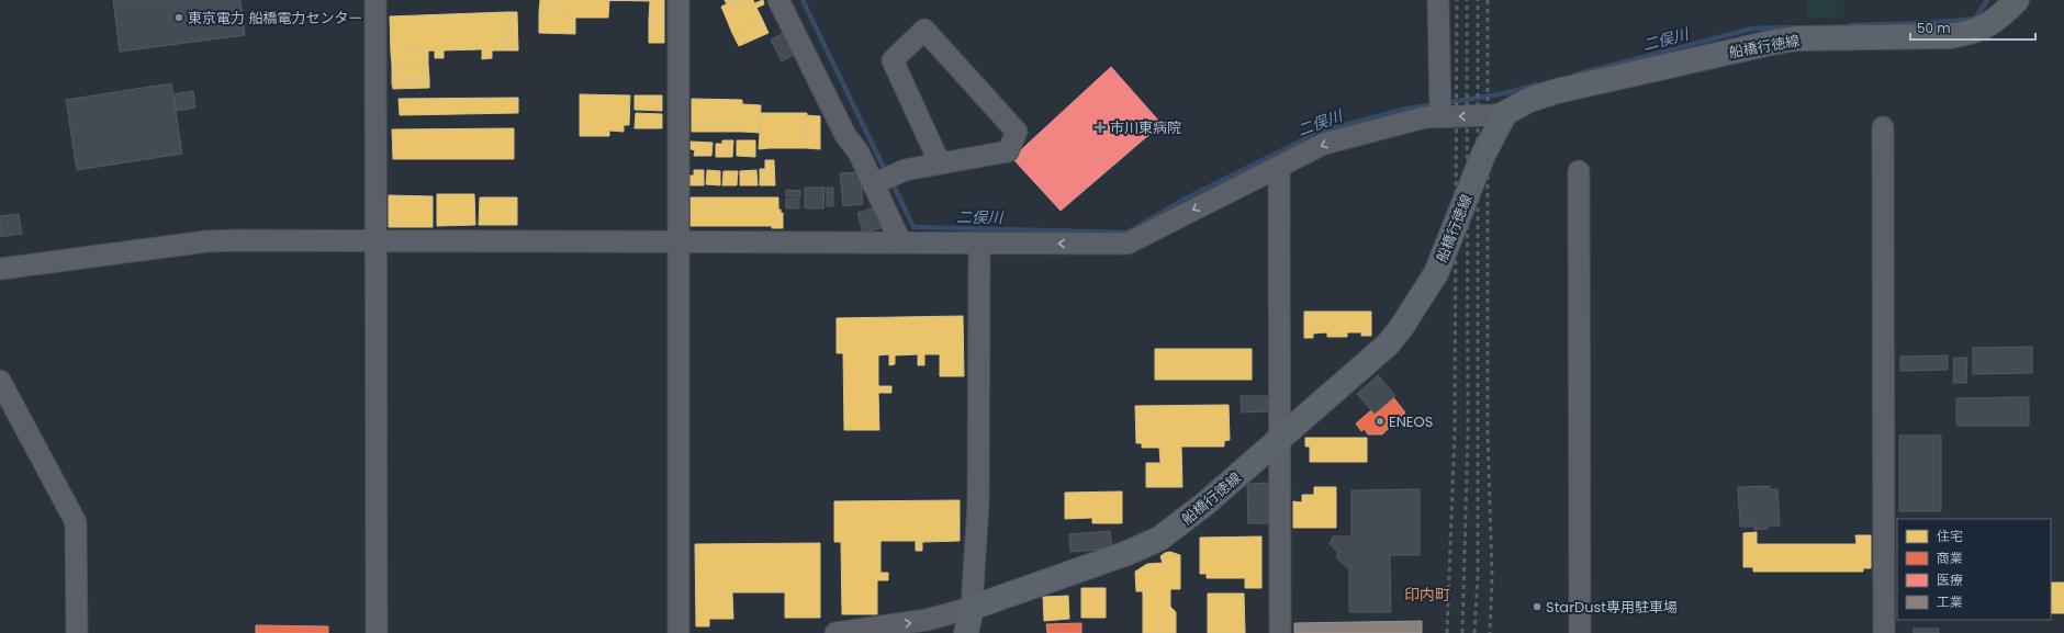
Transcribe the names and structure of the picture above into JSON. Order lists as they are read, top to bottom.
{
  "streets": {
    "main road": ["船橋行徳線"]
  },
  "districts": ["印内町"],
  "water": ["二俣川"],
  "places": {
    "other": ["東京電力 船橋電力センター", "ENEOS", "StarDust専用駐車場"],
    "health": ["市川東病院"]
  },
  "legend": [
    "住宅",
    "商業",
    "医療",
    "工業"
  ],
  "scale_bar": "50 m"
}
